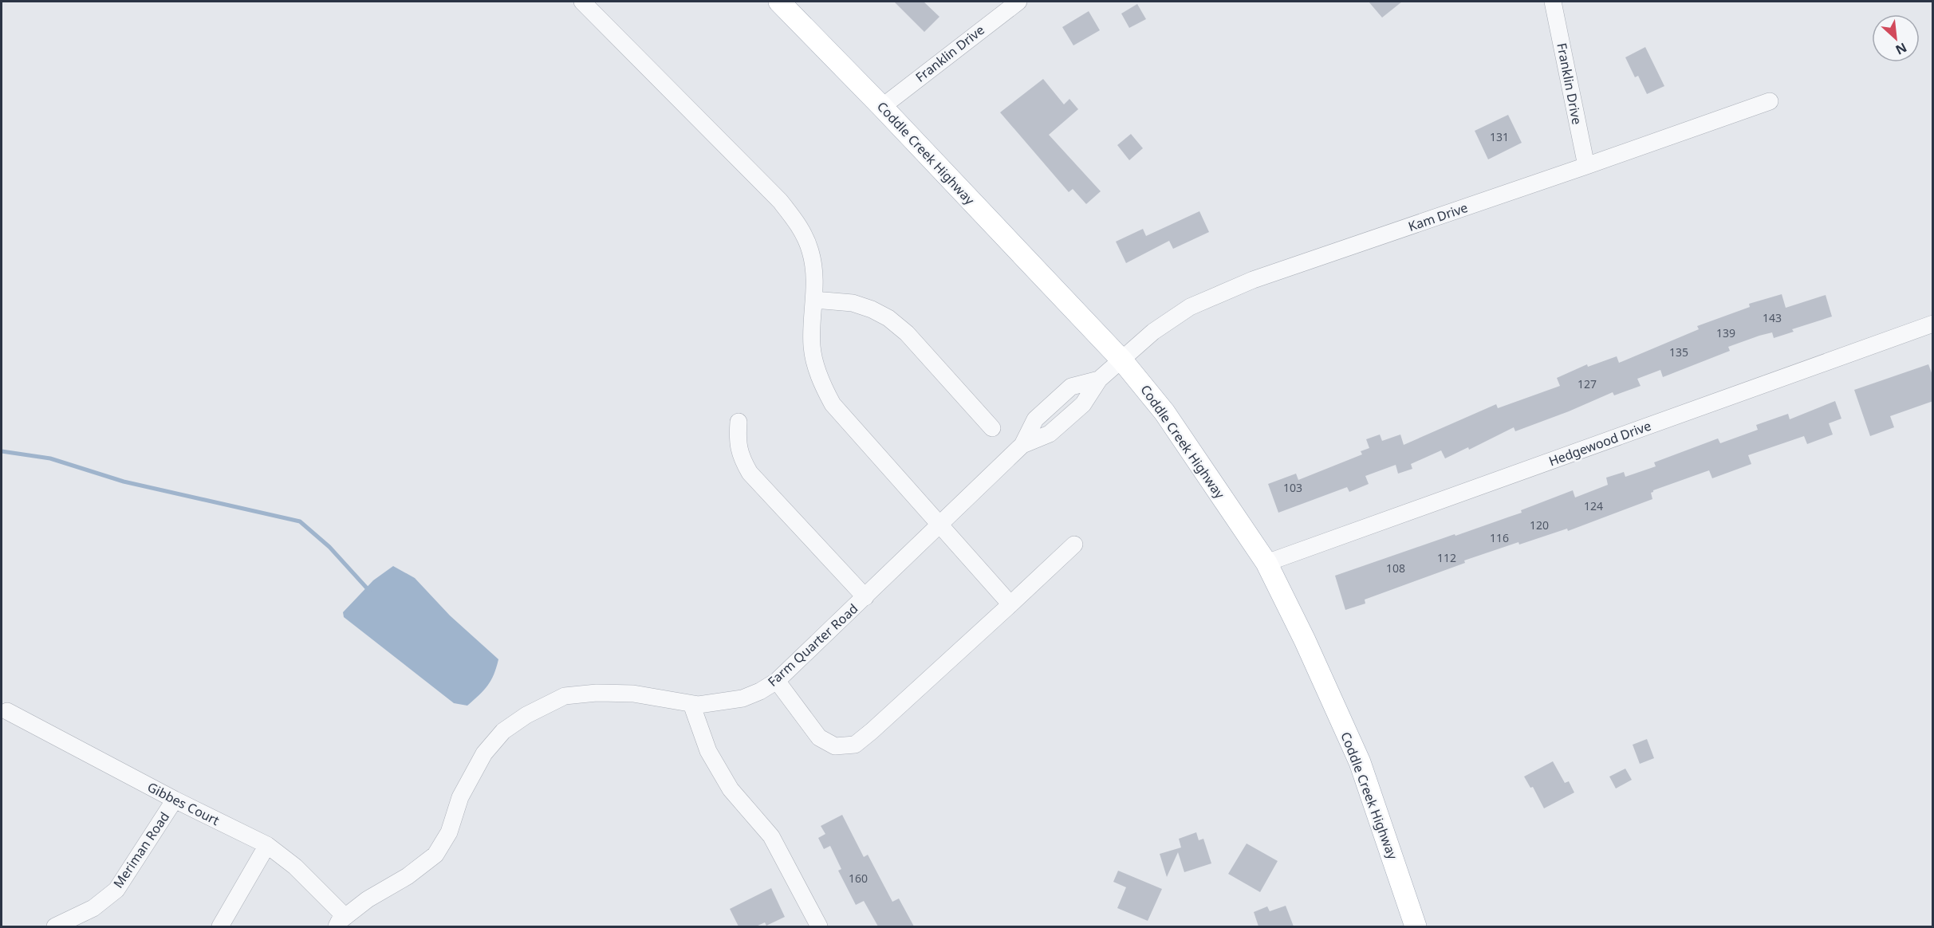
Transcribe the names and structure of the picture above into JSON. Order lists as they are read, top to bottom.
{
  "streets": {
    "main road": ["Coddle Creek Highway"],
    "street": [
      "Franklin Drive",
      "Kam Drive",
      "Hedgewood Drive",
      "Farm Quarter Road",
      "Gibbes Court",
      "Meriman Road"
    ]
  },
  "crossings": [
    ["Franklin Drive", "Coddle Creek Highway"],
    ["Franklin Drive", "Kam Drive"],
    ["Coddle Creek Highway", "Kam Drive"],
    ["Coddle Creek Highway", "Hedgewood Drive"],
    ["Coddle Creek Highway", "Farm Quarter Road"],
    ["Kam Drive", "Farm Quarter Road"],
    ["Farm Quarter Road", "Gibbes Court"],
    ["Gibbes Court", "Meriman Road"]
  ],
  "house_numbers": [
    "131",
    "143",
    "139",
    "135",
    "127",
    "103",
    "124",
    "120",
    "116",
    "112",
    "108",
    "160"
  ],
  "north": "bottom right"
}
